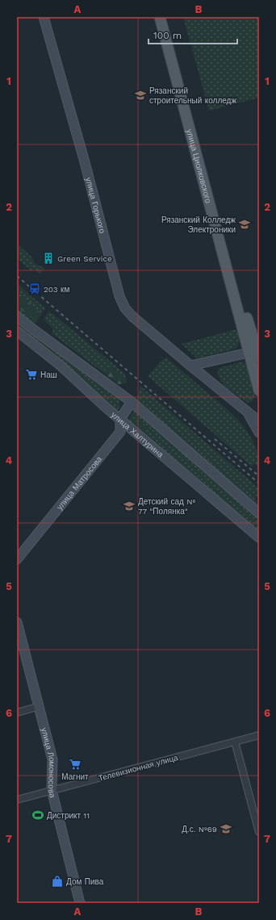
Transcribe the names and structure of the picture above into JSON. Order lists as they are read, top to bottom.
{
  "streets": {
    "main road": ["улица Циолковского"],
    "street": [
      "улица Горького",
      "улица Халтурина",
      "улица Матросова",
      "улица Ломоносова",
      "Телевизионная улица"
    ]
  },
  "crossings": [
    ["улица Халтурина", "улица Матросова"],
    ["улица Ломоносова", "Телевизионная улица"]
  ],
  "places": {
    "school or university": [
      "Рязанский строительный колледж",
      "Рязанский Колледж Электроники",
      "Детский сад № 77 \"Полянка\"",
      "Д.с. №69"
    ],
    "building": ["Green Service"],
    "station": ["203 км"],
    "supermarket": ["Наш", "Магнит"],
    "sports": ["Дистрикт 11"],
    "shop": ["Дом Пива"]
  },
  "scale_bar": "100 m",
  "grid": {
    "columns": ["A", "B"],
    "rows": [
      "1",
      "2",
      "3",
      "4",
      "5",
      "6",
      "7"
    ]
  }
}
